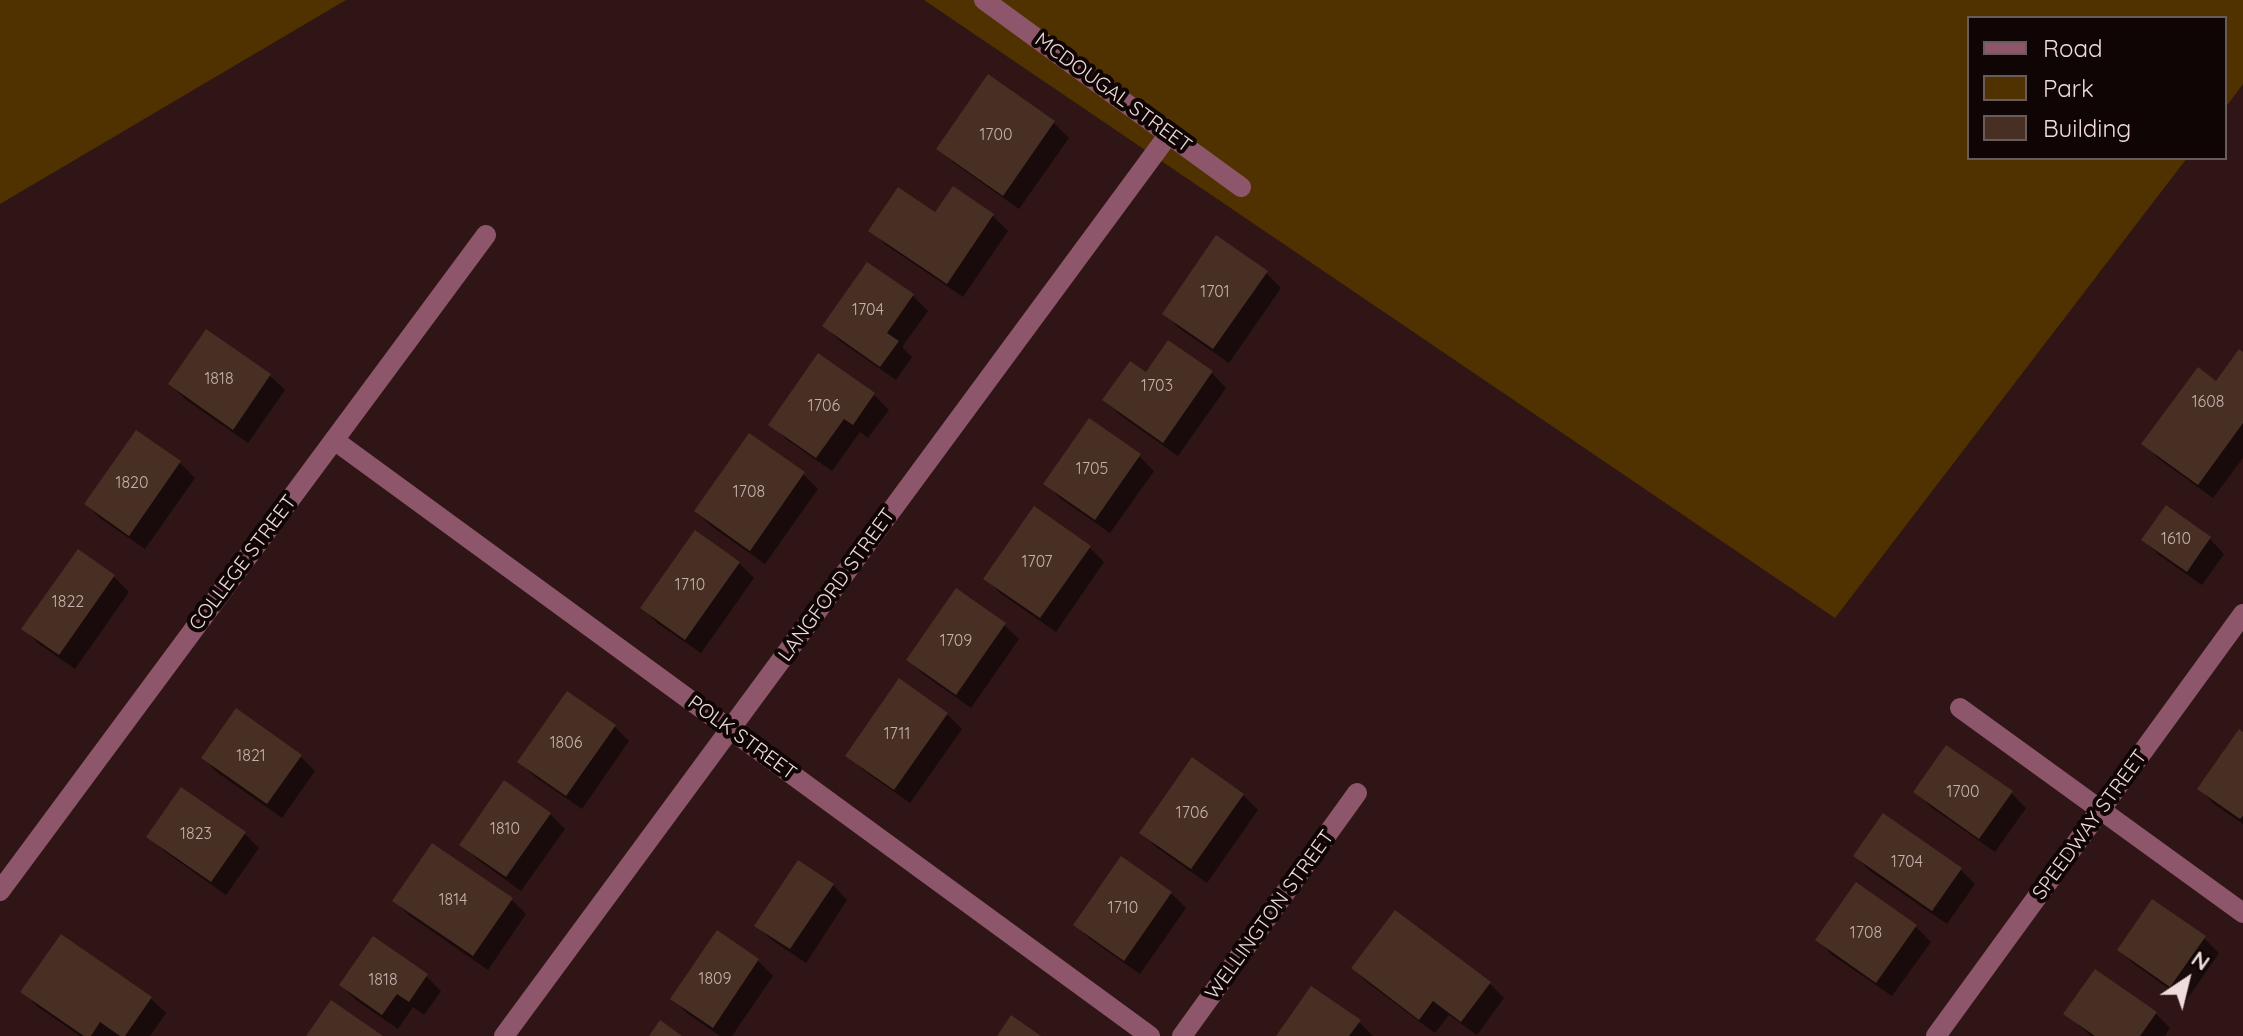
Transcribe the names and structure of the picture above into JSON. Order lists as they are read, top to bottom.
{
  "streets": {
    "street": [
      "MCDOUGAL STREET",
      "COLLEGE STREET",
      "LANGFORD STREET",
      "POLK STREET",
      "SPEEDWAY STREET",
      "WELLINGTON STREET"
    ]
  },
  "crossings": [
    ["MCDOUGAL STREET", "LANGFORD STREET"],
    ["COLLEGE STREET", "POLK STREET"],
    ["LANGFORD STREET", "POLK STREET"]
  ],
  "house_numbers": [
    "1700",
    "1701",
    "1704",
    "1818",
    "1703",
    "1608",
    "1706",
    "1705",
    "1820",
    "1708",
    "1610",
    "1707",
    "1710",
    "1822",
    "1709",
    "1711",
    "1806",
    "1821",
    "1700",
    "1706",
    "1810",
    "1823",
    "1704",
    "1814",
    "1710",
    "1708",
    "1809",
    "1818"
  ],
  "legend": ["Road", "Park", "Building"],
  "north": "top right"
}
